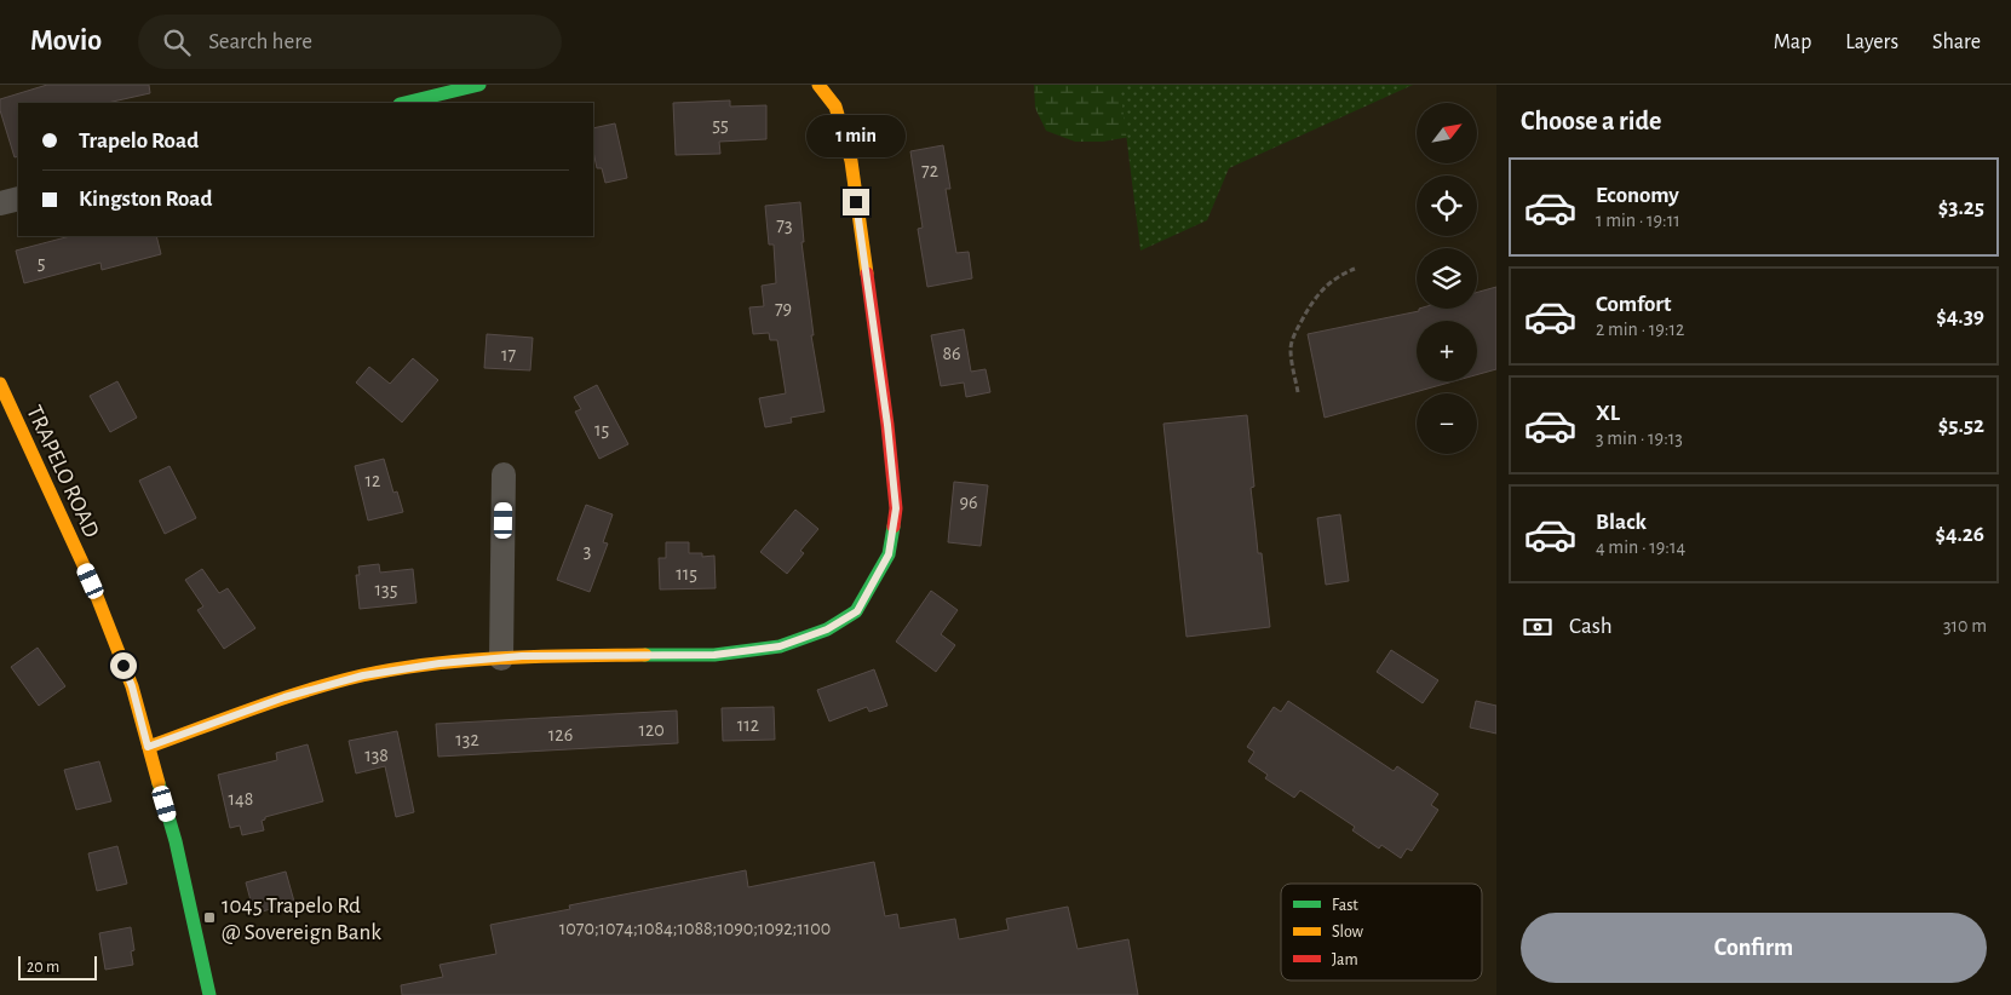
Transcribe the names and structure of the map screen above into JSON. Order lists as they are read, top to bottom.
{
  "streets": {
    "street": ["TRAPELO ROAD"]
  },
  "places": {
    "transit": ["1045 Trapelo Rd @ Sovereign Bank"]
  },
  "house_numbers": [
    "55",
    "72",
    "73",
    "5",
    "79",
    "86",
    "17",
    "15",
    "12",
    "96",
    "3",
    "115",
    "135",
    "112",
    "120",
    "126",
    "132",
    "138",
    "148",
    "1070;1074;1084;1088;1090;1092;1100"
  ],
  "legend": ["Fast", "Slow", "Jam"],
  "scale_bar": "20 m",
  "north": "top right",
  "page": {
    "header": "Movio",
    "search": "Search here",
    "nav": ["Map", "Layers", "Share"],
    "heading": "Choose a ride",
    "map_buttons": ["+", "−"],
    "banner": ["Trapelo Road", "Kingston Road"],
    "bubble": "1 min",
    "list": [
      {
        "name": "Economy",
        "note": "1 min · 19:11",
        "value": "$3.25"
      },
      {
        "name": "Comfort",
        "note": "2 min · 19:12",
        "value": "$4.39"
      },
      {
        "name": "XL",
        "note": "3 min · 19:13",
        "value": "$5.52"
      },
      {
        "name": "Black",
        "note": "4 min · 19:14",
        "value": "$4.26"
      }
    ],
    "pay": ["Cash", "310 m"],
    "buttons": "Confirm",
    "scale": "20 m"
  }
}
